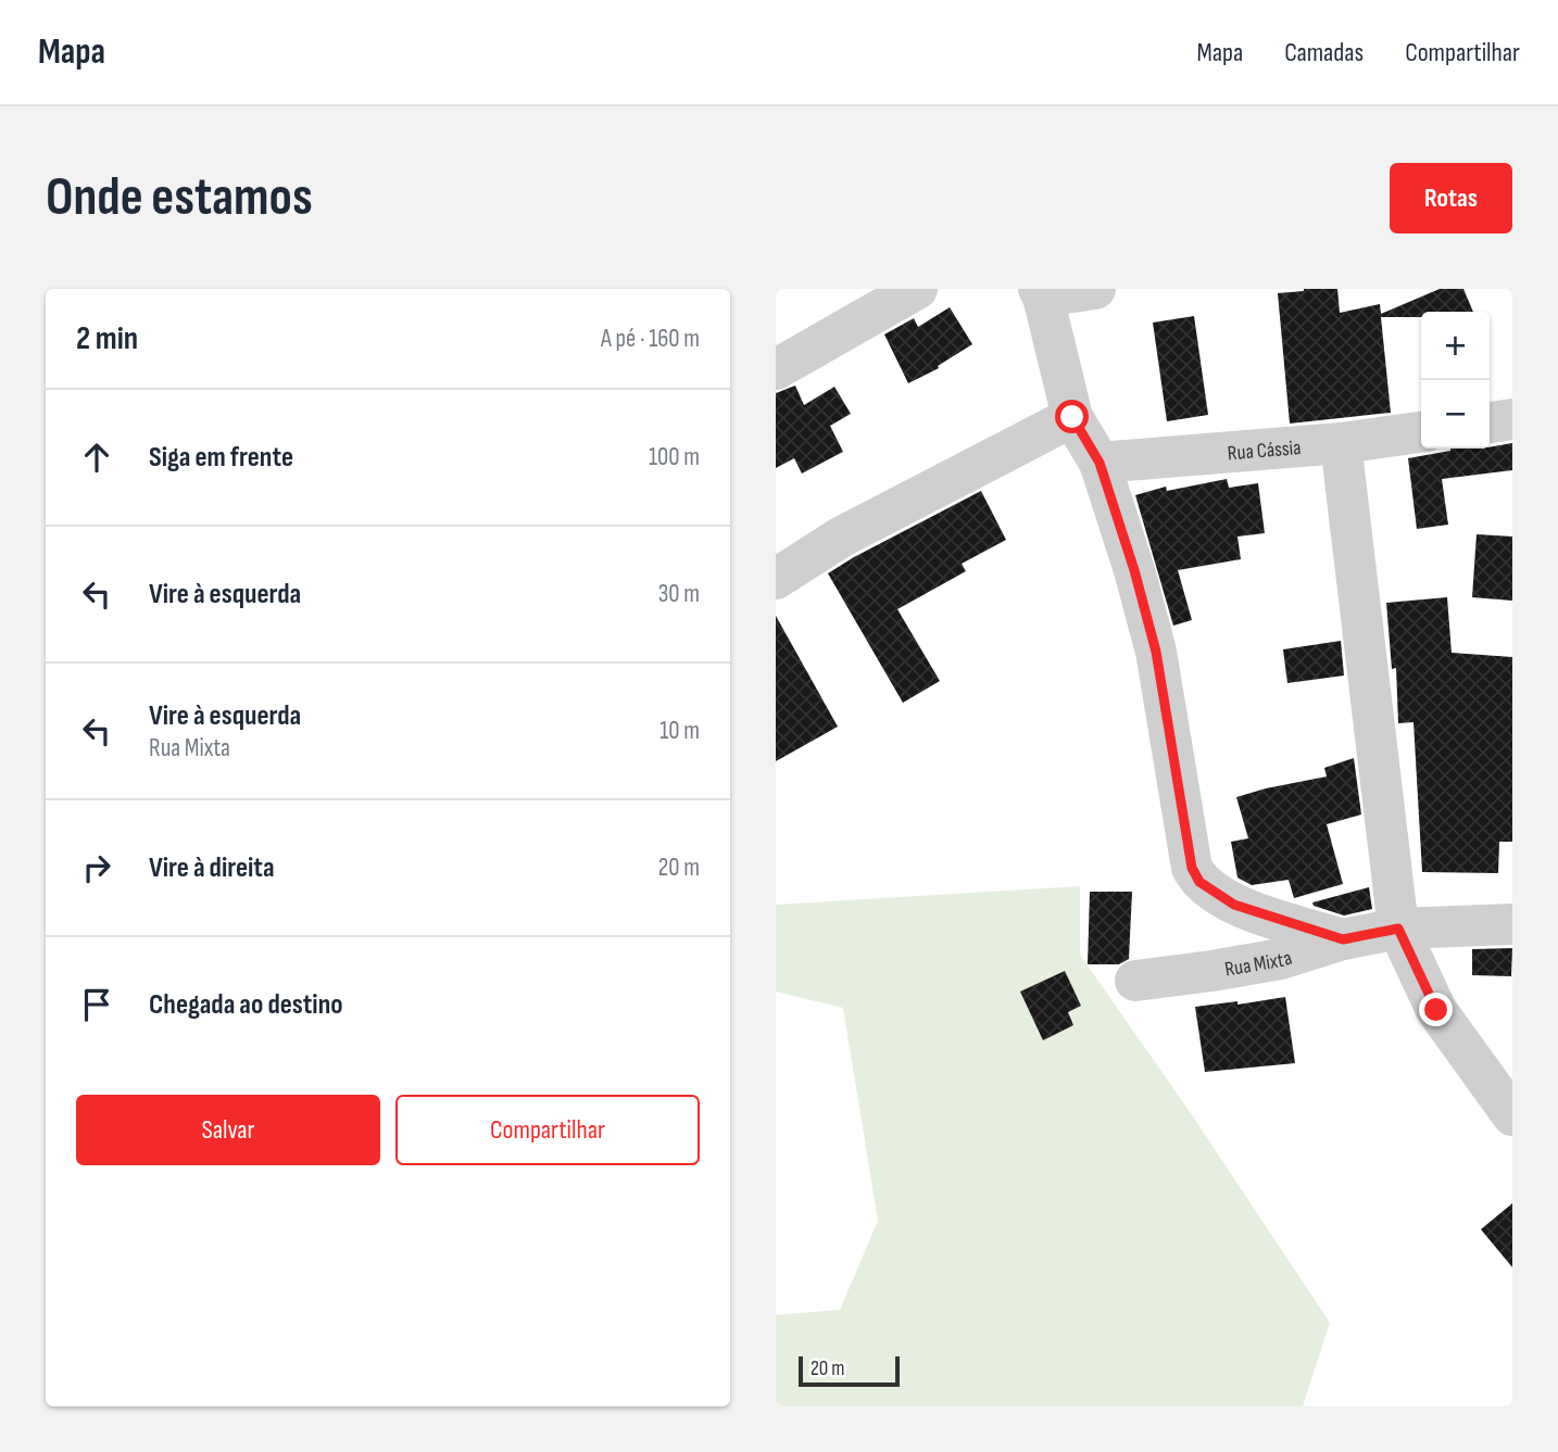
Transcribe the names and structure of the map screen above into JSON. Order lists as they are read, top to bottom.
{
  "streets": {
    "street": ["Rua Cássia", "Rua Mixta"]
  },
  "scale_bar": "20 m",
  "page": {
    "header": "Mapa",
    "nav": ["Mapa", "Camadas", "Compartilhar"],
    "buttons": [
      "Rotas",
      ["Salvar", "Compartilhar"]
    ],
    "title": "Onde estamos",
    "heading": ["2 min", "A pé · 160 m"],
    "map_buttons": ["+", "−"],
    "list": [
      ["Siga em frente", "100 m"],
      ["Vire à esquerda", "30 m"],
      ["Vire à esquerda", "Rua Mixta", "10 m"],
      ["Vire à direita", "20 m"],
      "Chegada ao destino"
    ],
    "scale": "20 m"
  }
}
